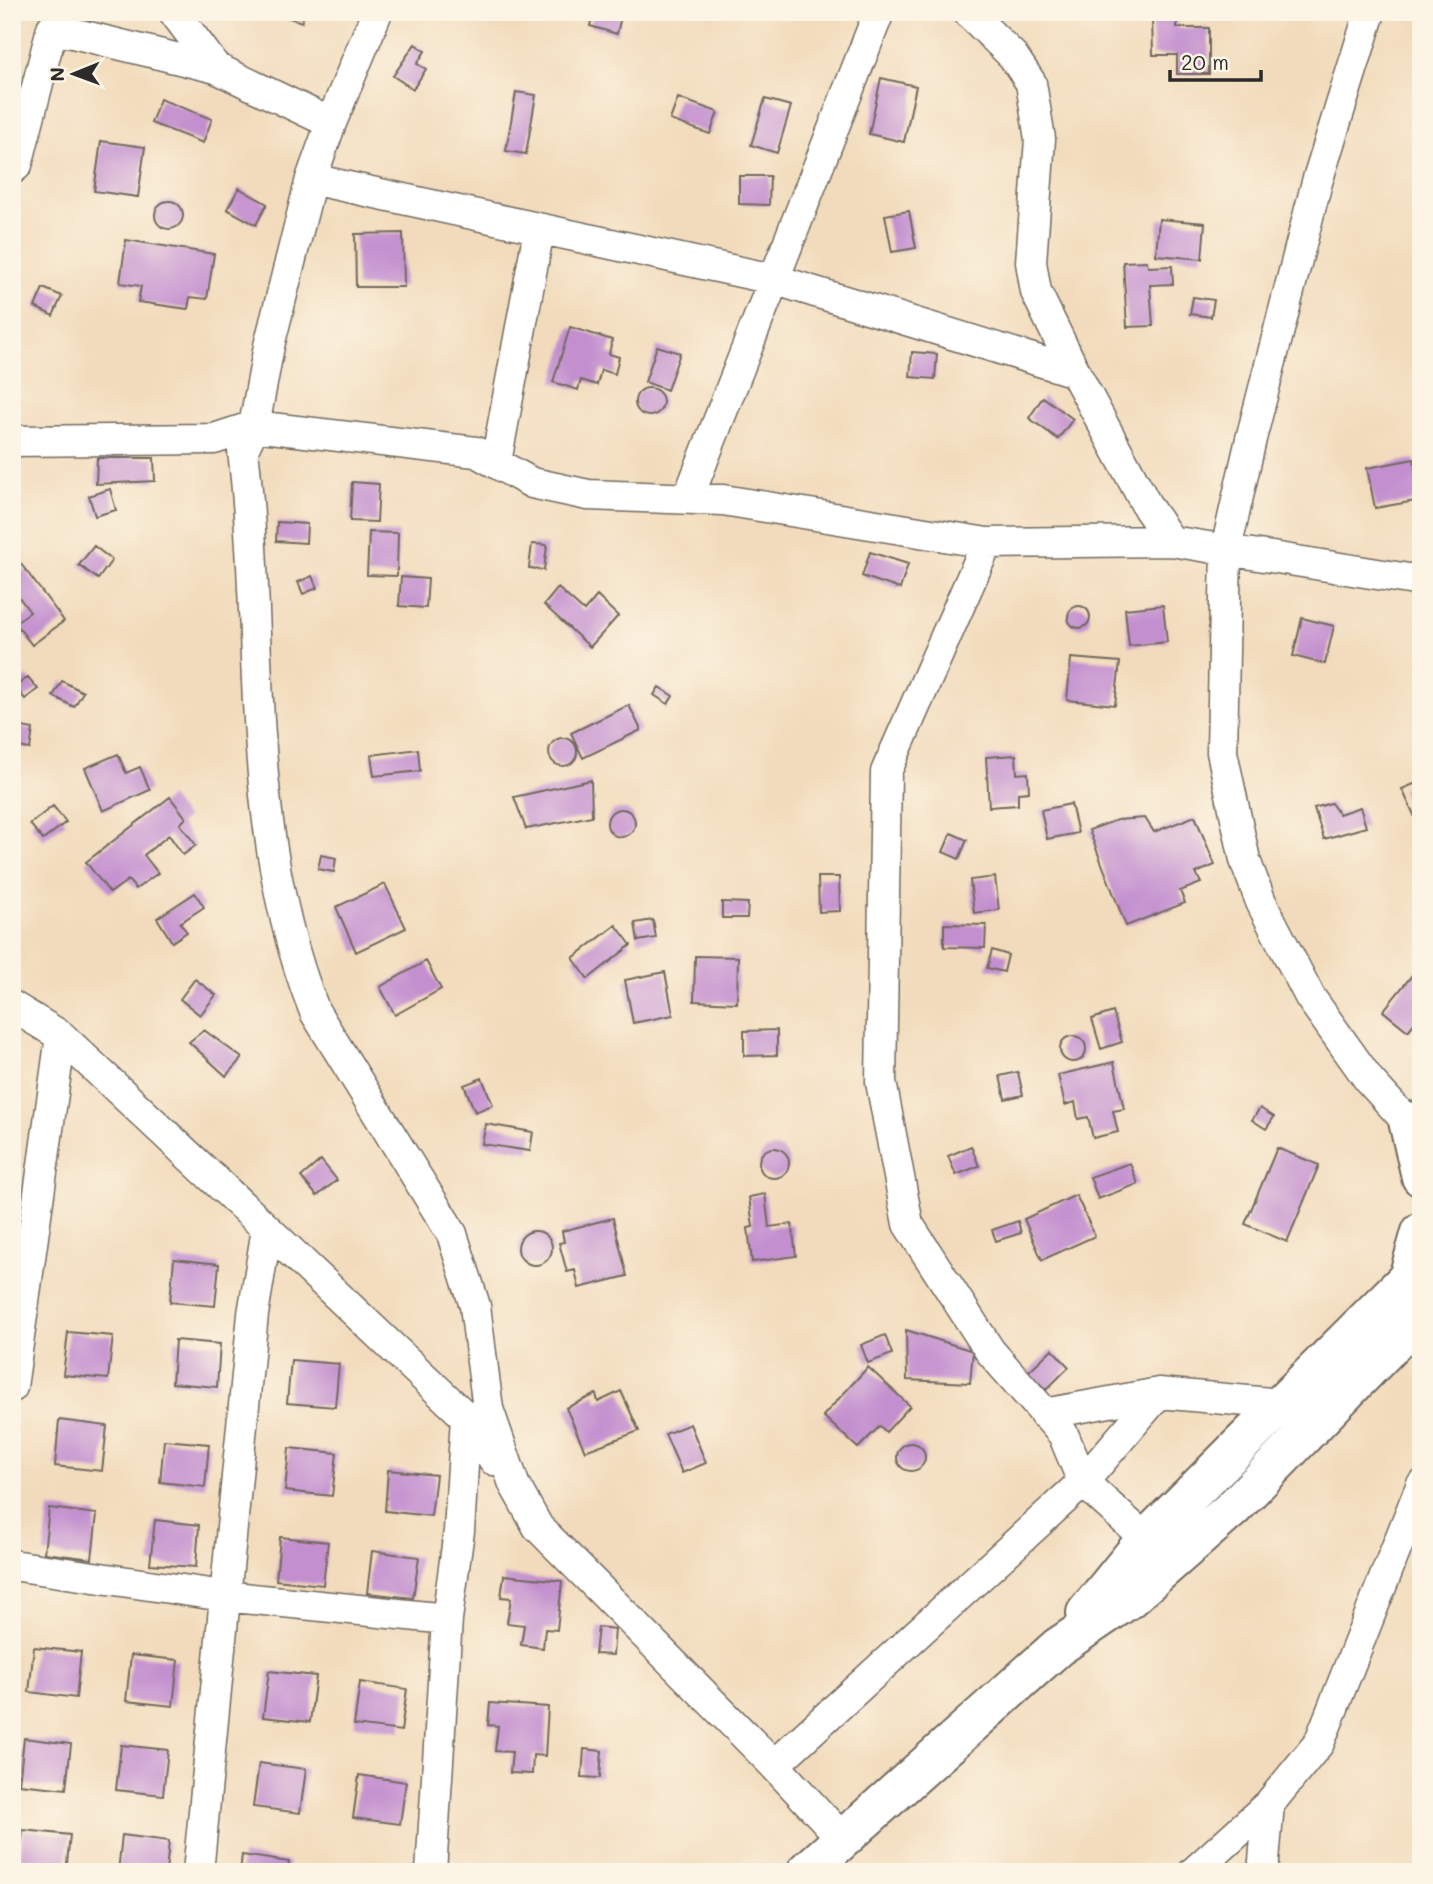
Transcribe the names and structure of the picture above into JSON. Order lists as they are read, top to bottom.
{
  "scale_bar": "20 m",
  "north": "left"
}
